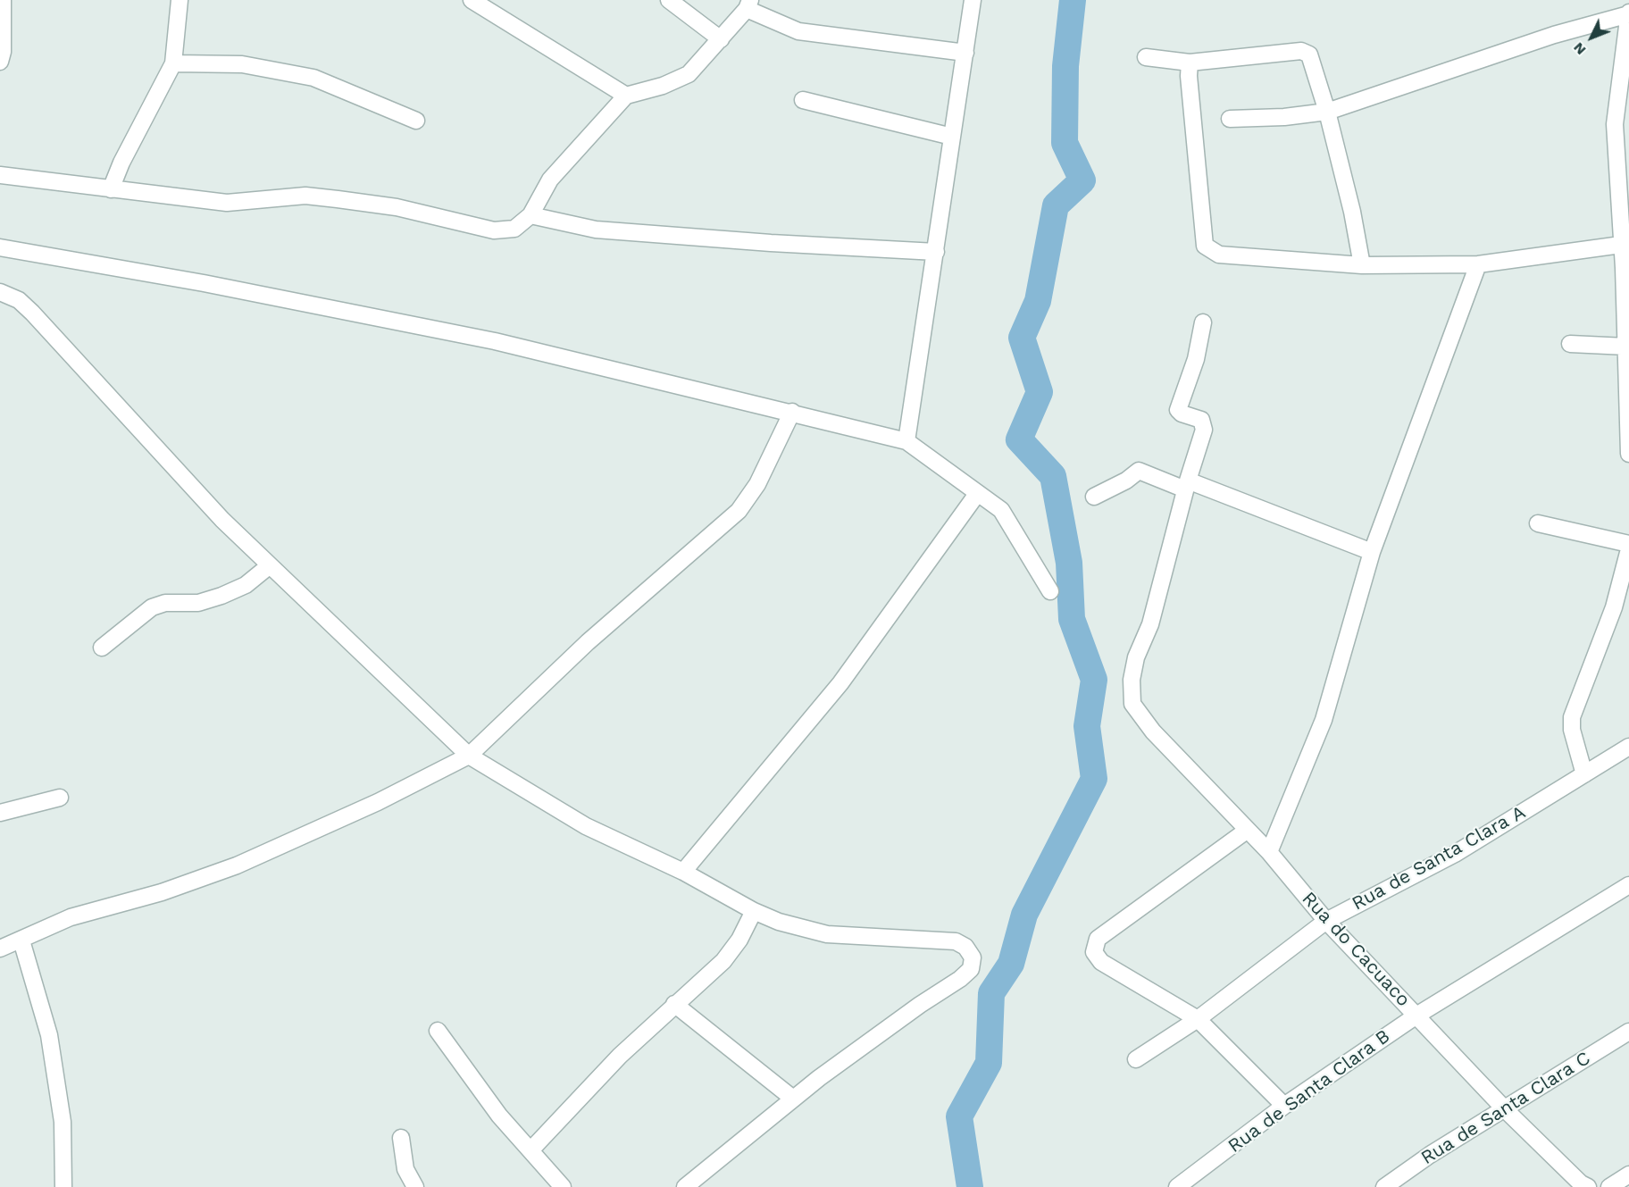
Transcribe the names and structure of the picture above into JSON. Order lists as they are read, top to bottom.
{
  "streets": {
    "street": [
      "Rua de Santa Clara A",
      "Rua do Cacuaco",
      "Rua de Santa Clara B",
      "Rua de Santa Clara C"
    ]
  },
  "crossings": [
    ["Rua de Santa Clara A", "Rua do Cacuaco"],
    ["Rua do Cacuaco", "Rua de Santa Clara B"],
    ["Rua do Cacuaco", "Rua de Santa Clara C"]
  ],
  "north": "bottom left"
}
